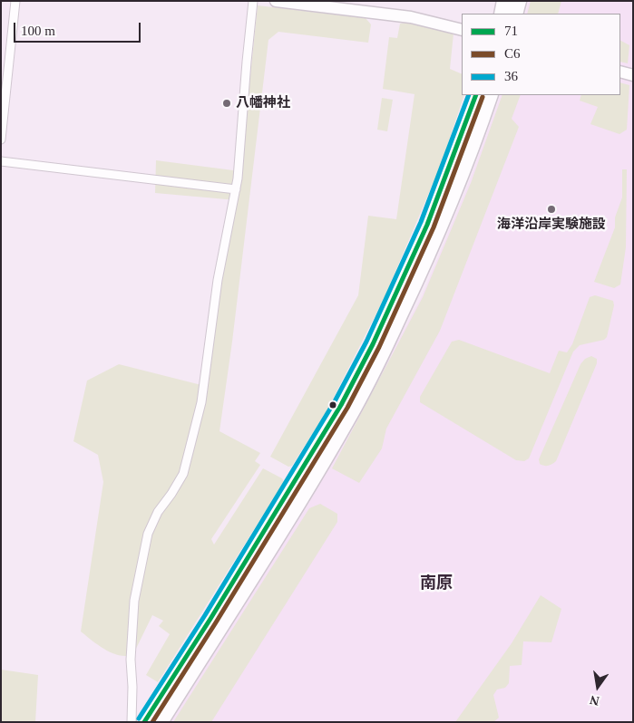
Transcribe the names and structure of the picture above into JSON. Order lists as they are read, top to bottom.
{
  "districts": ["南原"],
  "places": ["八幡神社", "海洋沿岸実験施設"],
  "lines": ["transit line 71", "transit line 36", "transit line C6"],
  "legend": ["71", "C6", "36"],
  "scale_bar": "100 m",
  "north": "bottom"
}
